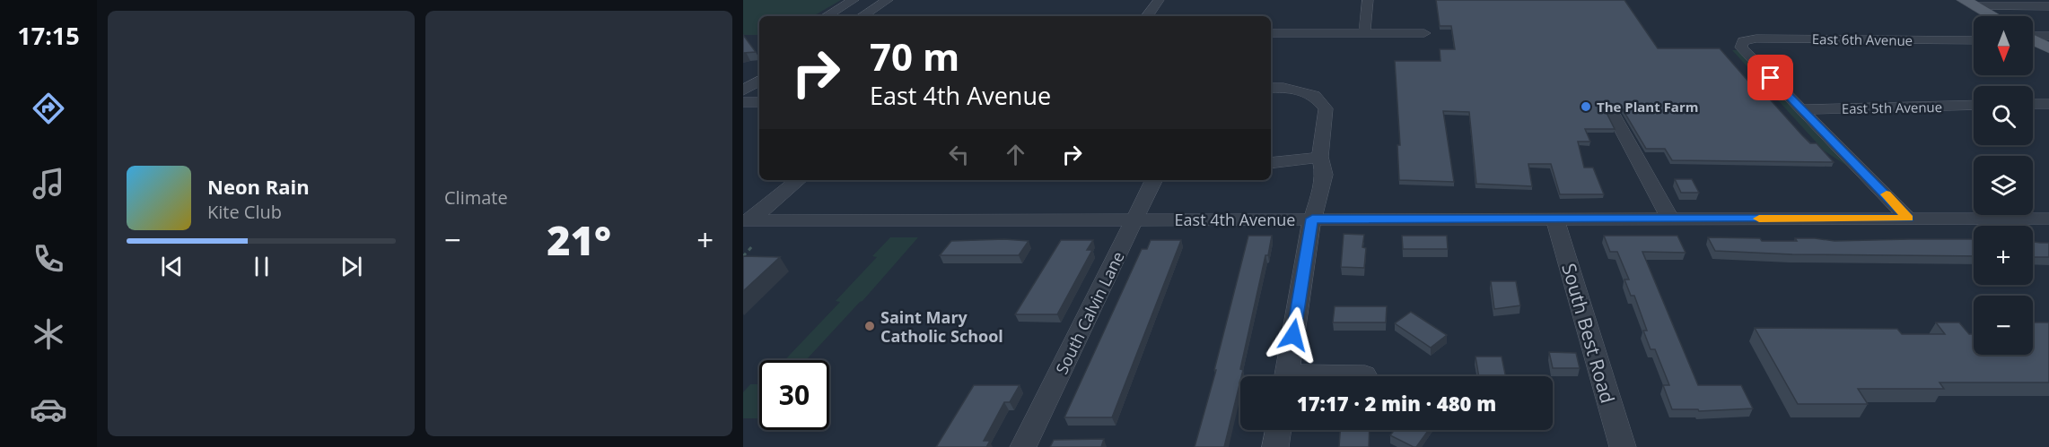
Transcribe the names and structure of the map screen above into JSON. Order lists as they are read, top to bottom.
{
  "streets": {
    "street": [
      "East 6th Avenue",
      "East 5th Avenue",
      "East 4th Avenue",
      "South Calvin Lane",
      "South Best Road"
    ]
  },
  "crossings": [
    ["East 6th Avenue", "East 5th Avenue"],
    ["East 4th Avenue", "South Calvin Lane"],
    ["East 4th Avenue", "South Best Road"]
  ],
  "places": ["The Plant Farm", "Saint Mary Catholic School"],
  "north": "bottom",
  "page": {
    "tabs": "17:15",
    "tile": "Climate",
    "map_buttons": ["+", "−"],
    "turn": ["70 m", "East 4th Avenue"],
    "song": ["Neon Rain", "Kite Club"],
    "heat": ["−", "21°", "+"],
    "limit": "30",
    "trip": "17:17 · 2 min · 480 m"
  }
}
